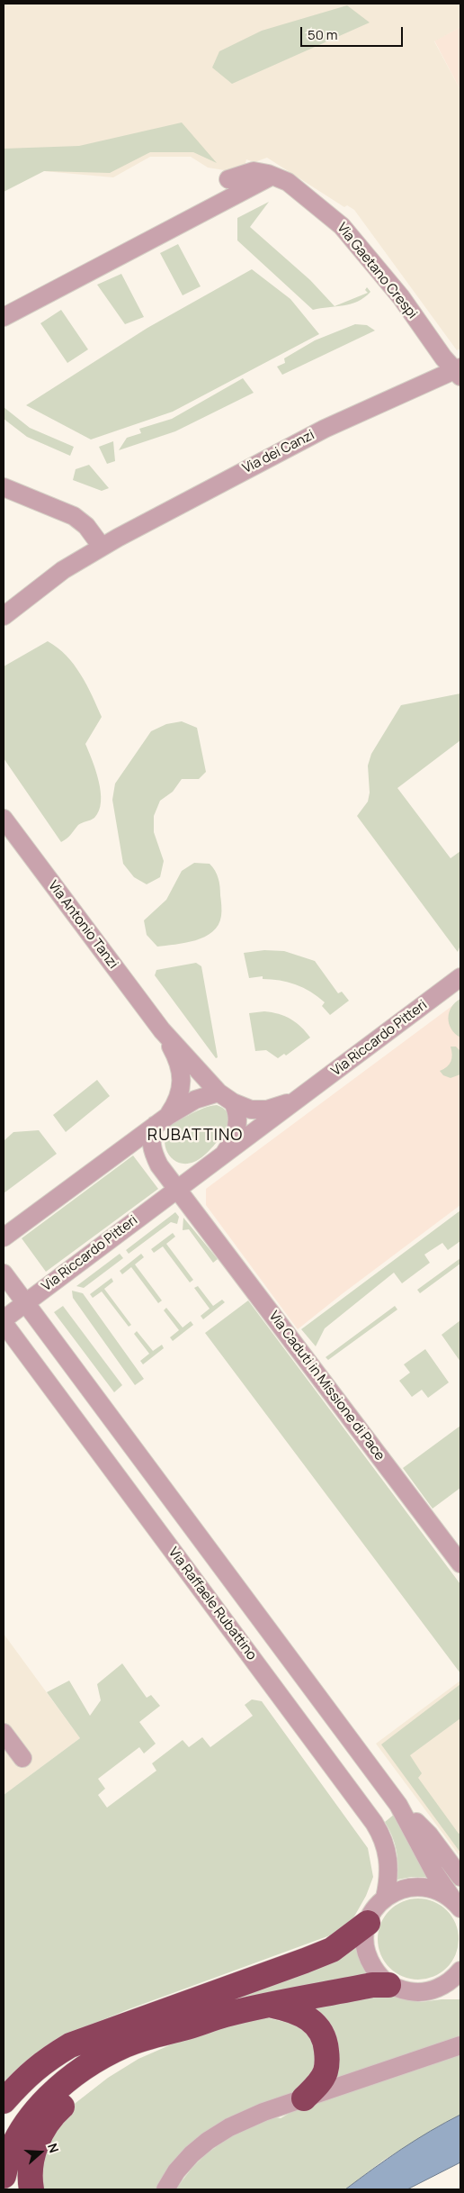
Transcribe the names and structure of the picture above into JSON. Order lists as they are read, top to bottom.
{
  "streets": {
    "street": [
      "Via Gaetano Crespi",
      "Via dei Canzi",
      "Via Antonio Tanzi",
      "Via Riccardo Pitteri",
      "Via Caduti in Missione di Pace",
      "Via Raffaele Rubattino"
    ]
  },
  "crossings": [
    ["Via Gaetano Crespi", "Via dei Canzi"],
    ["Via Antonio Tanzi", "Via Riccardo Pitteri"],
    ["Via Riccardo Pitteri", "Via Raffaele Rubattino"]
  ],
  "districts": ["RUBATTINO"],
  "scale_bar": "50 m",
  "north": "right"
}
